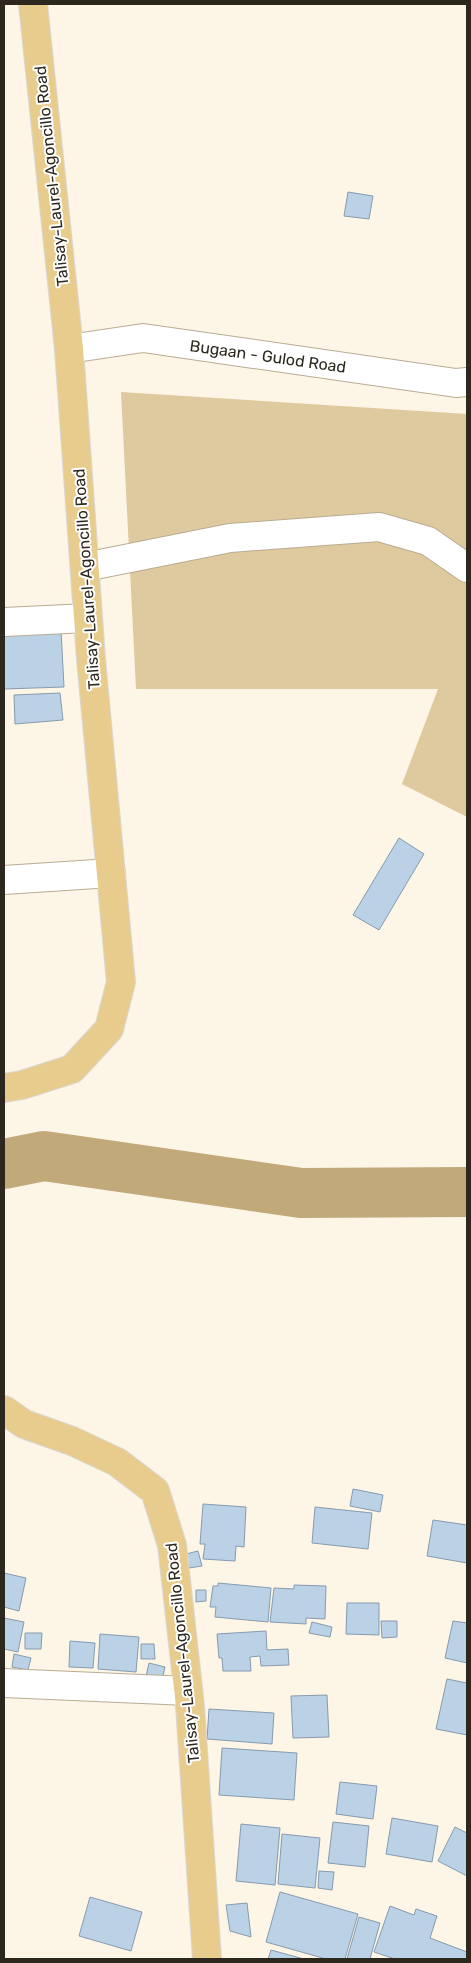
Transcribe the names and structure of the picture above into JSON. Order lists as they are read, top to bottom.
{
  "streets": {
    "main road": ["Talisay-Laurel-Agoncillo Road"],
    "street": ["Bugaan - Gulod Road"]
  },
  "crossings": [
    ["Talisay-Laurel-Agoncillo Road", "Bugaan - Gulod Road"]
  ]
}
